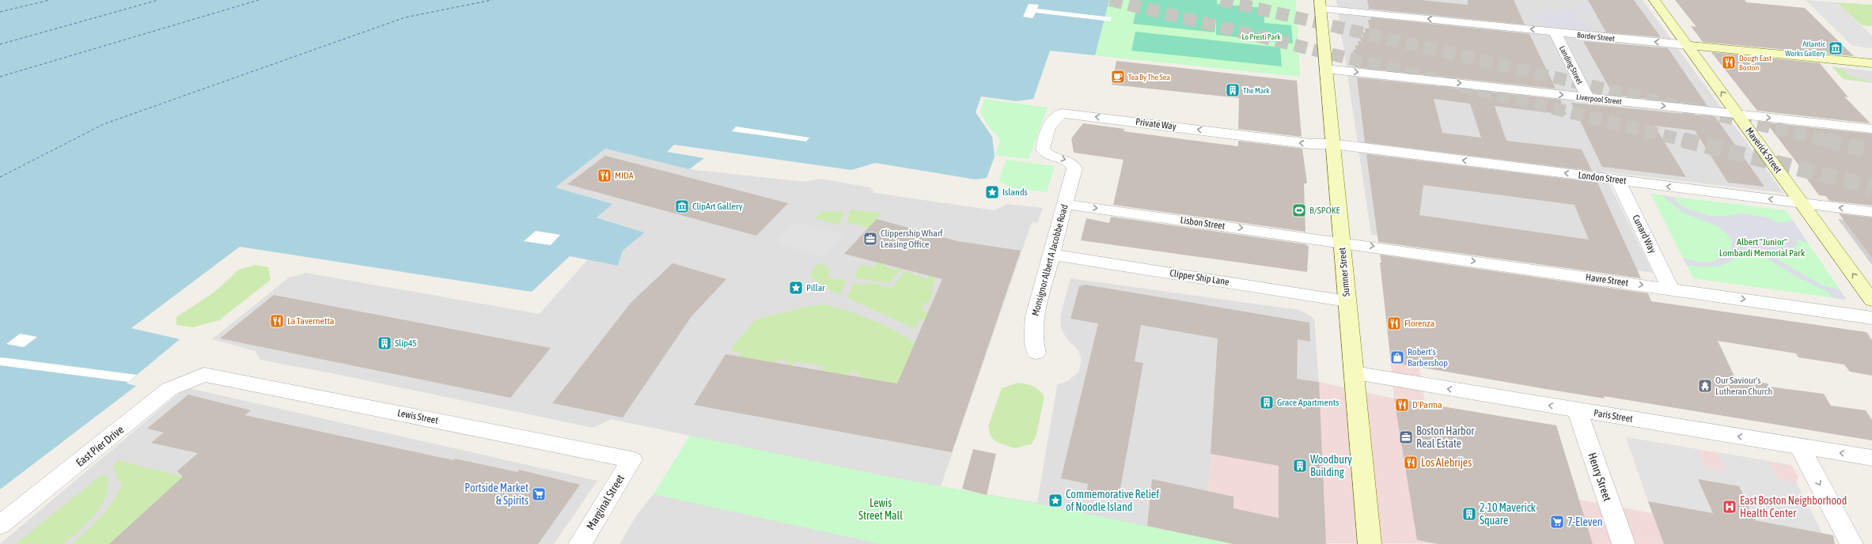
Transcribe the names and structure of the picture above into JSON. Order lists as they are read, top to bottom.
{
  "streets": {
    "street": [
      "Border Street",
      "Landing Street",
      "Liverpool Street",
      "Private Way",
      "Maverick Street",
      "London Street",
      "Lisbon Street",
      "Cunard Way",
      "Monsignor Albert A Jacobbe Road",
      "Sumner Street",
      "Clipper Ship Lane",
      "Havre Street",
      "Paris Street",
      "Lewis Street",
      "East Pier Drive",
      "Henry Street",
      "Marginal Street"
    ]
  },
  "crossings": [
    ["Border Street", "Landing Street"],
    ["Border Street", "Maverick Street"],
    ["Border Street", "Sumner Street"],
    ["Landing Street", "Liverpool Street"],
    ["Liverpool Street", "Maverick Street"],
    ["Liverpool Street", "Sumner Street"],
    ["Private Way", "London Street"],
    ["Private Way", "Monsignor Albert A Jacobbe Road"],
    ["Private Way", "Sumner Street"],
    ["Maverick Street", "London Street"],
    ["London Street", "Cunard Way"],
    ["London Street", "Sumner Street"],
    ["Lisbon Street", "Monsignor Albert A Jacobbe Road"],
    ["Lisbon Street", "Sumner Street"],
    ["Lisbon Street", "Havre Street"],
    ["Cunard Way", "Havre Street"],
    ["Monsignor Albert A Jacobbe Road", "Clipper Ship Lane"],
    ["Sumner Street", "Clipper Ship Lane"],
    ["Sumner Street", "Havre Street"],
    ["Sumner Street", "Paris Street"],
    ["Paris Street", "Henry Street"],
    ["Lewis Street", "East Pier Drive"],
    ["Lewis Street", "Marginal Street"]
  ],
  "one_way": [
    "Border Street",
    "Liverpool Street",
    "Maverick Street",
    "London Street",
    "Lisbon Street",
    "Havre Street",
    "Paris Street"
  ],
  "parks": ["Lo Presti Park", "Albert \"Junior\" Lombardi Memorial Park", "Lewis Street Mall"],
  "places": {
    "museum": ["Atlantic Works Gallery", "ClipArt Gallery"],
    "restaurant": [
      "Dough East Boston",
      "MIDA",
      "La Tavernetta",
      "Florenza",
      "D'Parma",
      "Los Alebrijes"
    ],
    "cafe": ["Tea By The Sea"],
    "building": [
      "The Mark",
      "Slip45",
      "Grace Apartments",
      "Woodbury Building",
      "2-10 Maverick Square"
    ],
    "place": ["Islands", "Pillar", "Commemorative Relief of Noodle Island"],
    "sports": ["B/SPOKE"],
    "office": ["Clippership Wharf Leasing Office", "Boston Harbor Real Estate"],
    "shop": ["Robert's Barbershop"],
    "temple": ["Our Saviour's Lutheran Church"],
    "supermarket": ["Portside Market & Spirits", "7-Eleven"],
    "hospital": ["East Boston Neighborhood Health Center"]
  }
}
